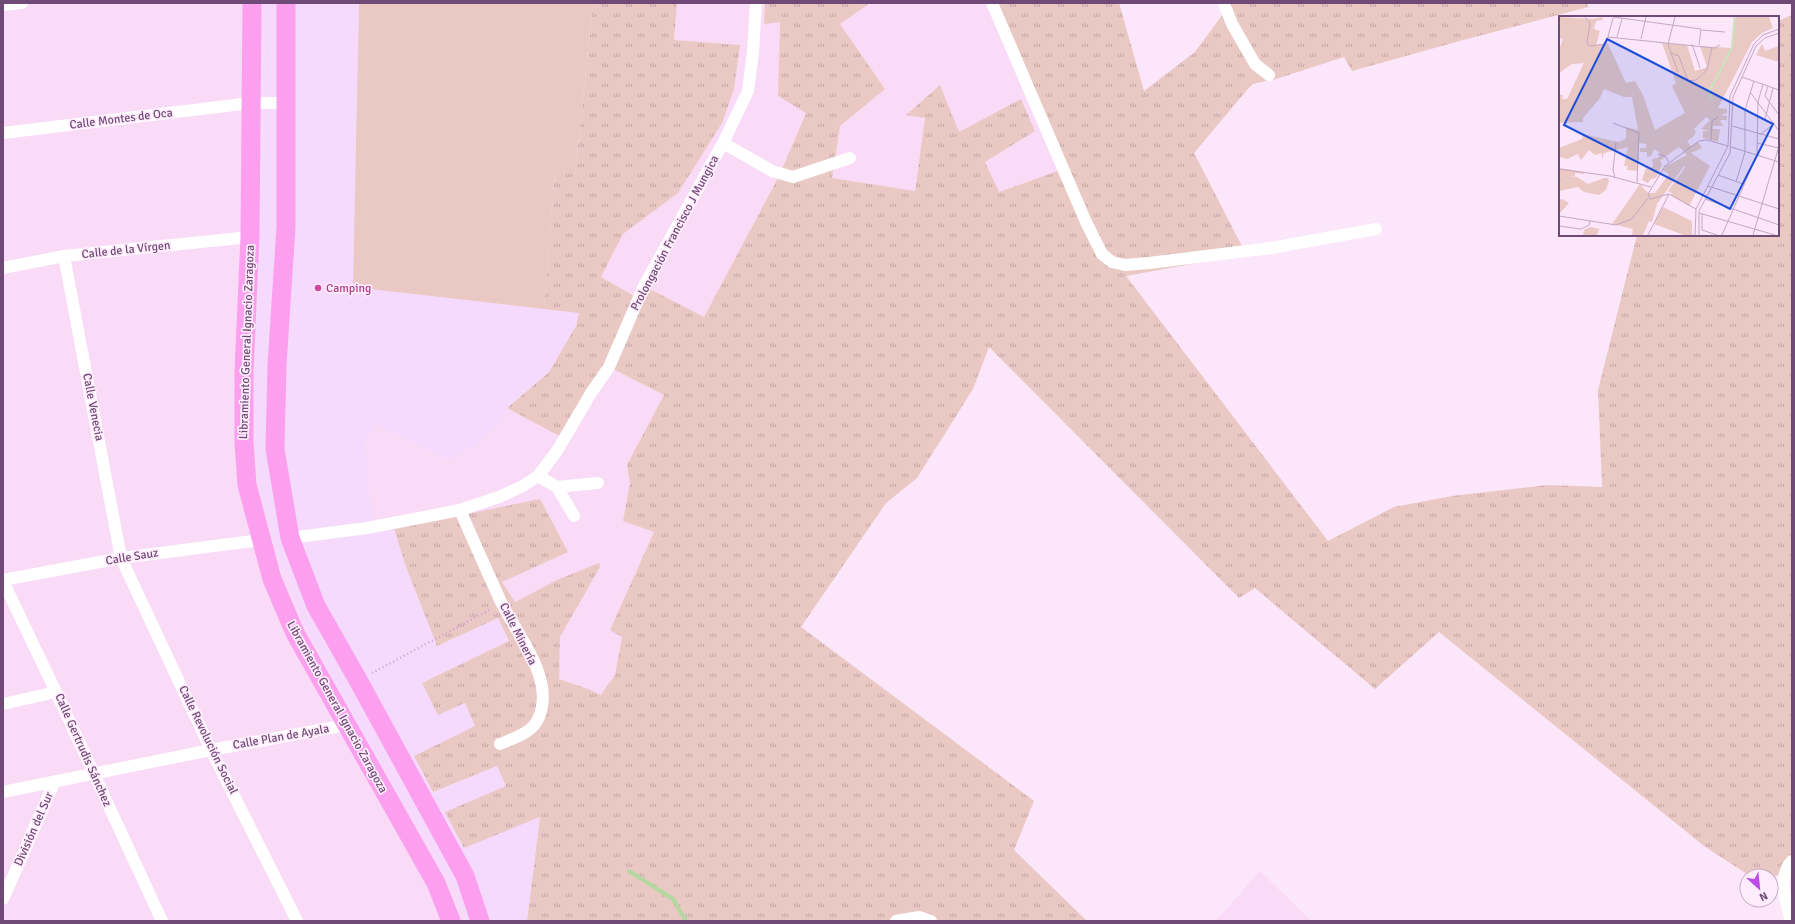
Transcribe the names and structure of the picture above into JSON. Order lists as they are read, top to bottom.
{
  "streets": {
    "main road": ["Libramiento General Ignacio Zaragoza"],
    "street": [
      "Calle Montes de Oca",
      "Prolongación Francisco J Mungica",
      "Calle de la Vírgen",
      "Calle Venecia",
      "Calle Sauz",
      "Calle Minería",
      "Calle Plan de Ayala",
      "Calle Revolución Social",
      "Calle Gertrudis Sánchez",
      "División del Sur"
    ]
  },
  "crossings": [
    ["Calle Montes de Oca", "Libramiento General Ignacio Zaragoza"],
    ["Prolongación Francisco J Mungica", "Calle Minería"],
    ["Calle de la Vírgen", "Libramiento General Ignacio Zaragoza"],
    ["Calle de la Vírgen", "Calle Venecia"],
    ["Libramiento General Ignacio Zaragoza", "Calle Sauz"],
    ["Libramiento General Ignacio Zaragoza", "Calle Plan de Ayala"],
    ["Calle Venecia", "Calle Sauz"],
    ["Calle Venecia", "Calle Revolución Social"],
    ["Calle Sauz", "Calle Revolución Social"],
    ["Calle Sauz", "Calle Gertrudis Sánchez"],
    ["Calle Plan de Ayala", "Calle Revolución Social"],
    ["Calle Plan de Ayala", "Calle Gertrudis Sánchez"],
    ["Calle Plan de Ayala", "División del Sur"]
  ],
  "places": ["Camping"],
  "north": "bottom right"
}
